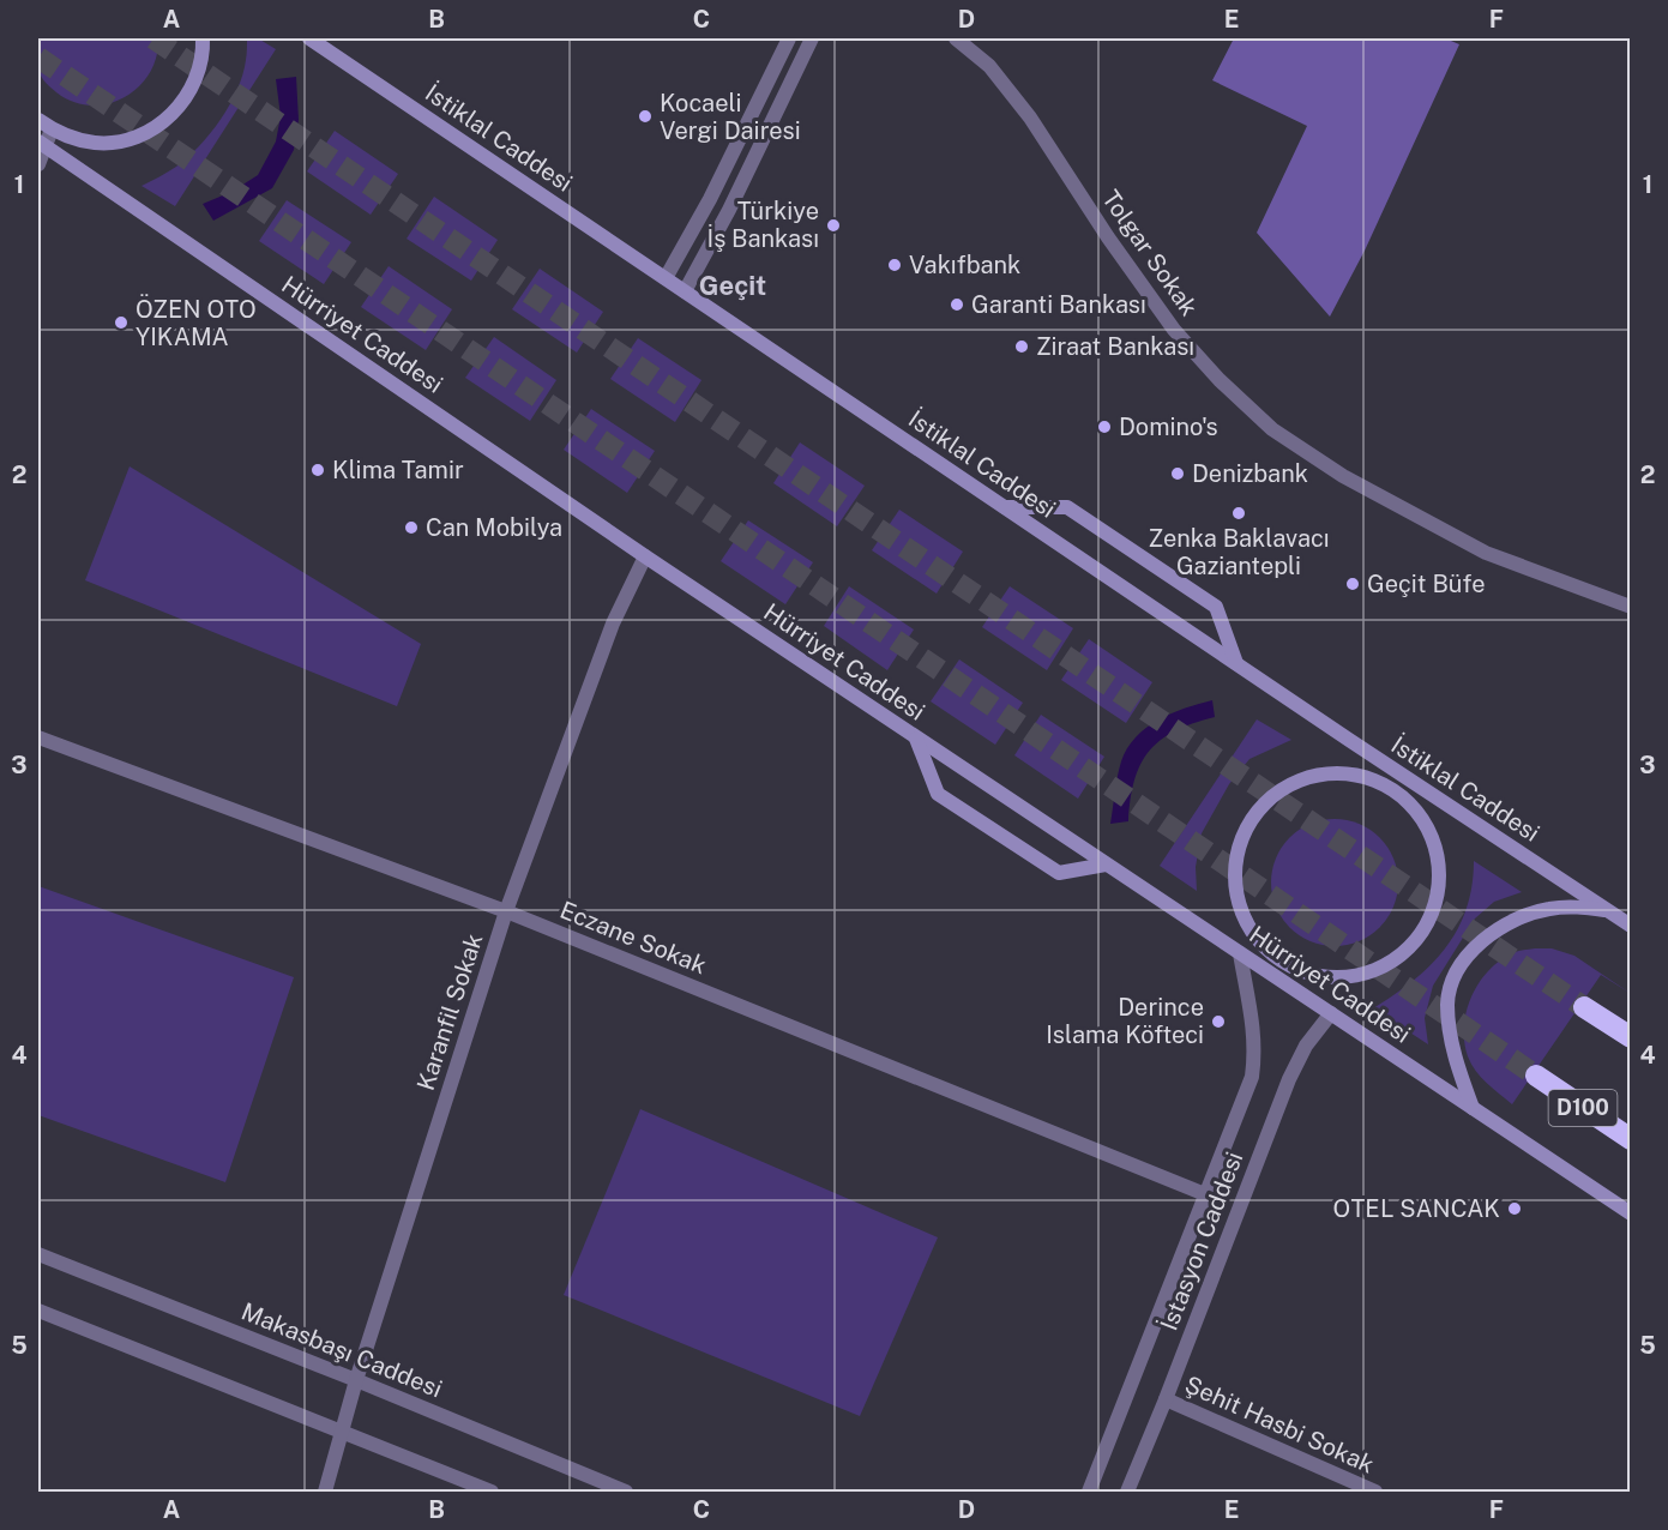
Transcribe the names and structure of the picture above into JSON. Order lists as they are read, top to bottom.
{
  "streets": {
    "highway": ["D100"],
    "main road": ["İstiklal Caddesi", "Hürriyet Caddesi"],
    "street": [
      "Tolgar Sokak",
      "Eczane Sokak",
      "Karanfil Sokak",
      "İstasyon Caddesi",
      "Makasbaşı Caddesi",
      "Şehit Hasbi Sokak"
    ]
  },
  "crossings": [
    ["Hürriyet Caddesi", "Karanfil Sokak"],
    ["Hürriyet Caddesi", "İstasyon Caddesi"],
    ["Eczane Sokak", "Karanfil Sokak"],
    ["Karanfil Sokak", "Makasbaşı Caddesi"],
    ["İstasyon Caddesi", "Şehit Hasbi Sokak"]
  ],
  "districts": ["Geçit"],
  "places": [
    "Kocaeli Vergi Dairesi",
    "Türkiye İş Bankası",
    "Vakıfbank",
    "Garanti Bankası",
    "ÖZEN OTO YIKAMA",
    "Ziraat Bankası",
    "Domino's",
    "Klima Tamir",
    "Denizbank",
    "Zenka Baklavacı Gaziantepli",
    "Can Mobilya",
    "Geçit Büfe",
    "Derince Islama Köfteci",
    "OTEL SANCAK"
  ],
  "grid": {
    "columns": [
      "A",
      "B",
      "C",
      "D",
      "E",
      "F"
    ],
    "rows": [
      "1",
      "2",
      "3",
      "4",
      "5"
    ]
  }
}
